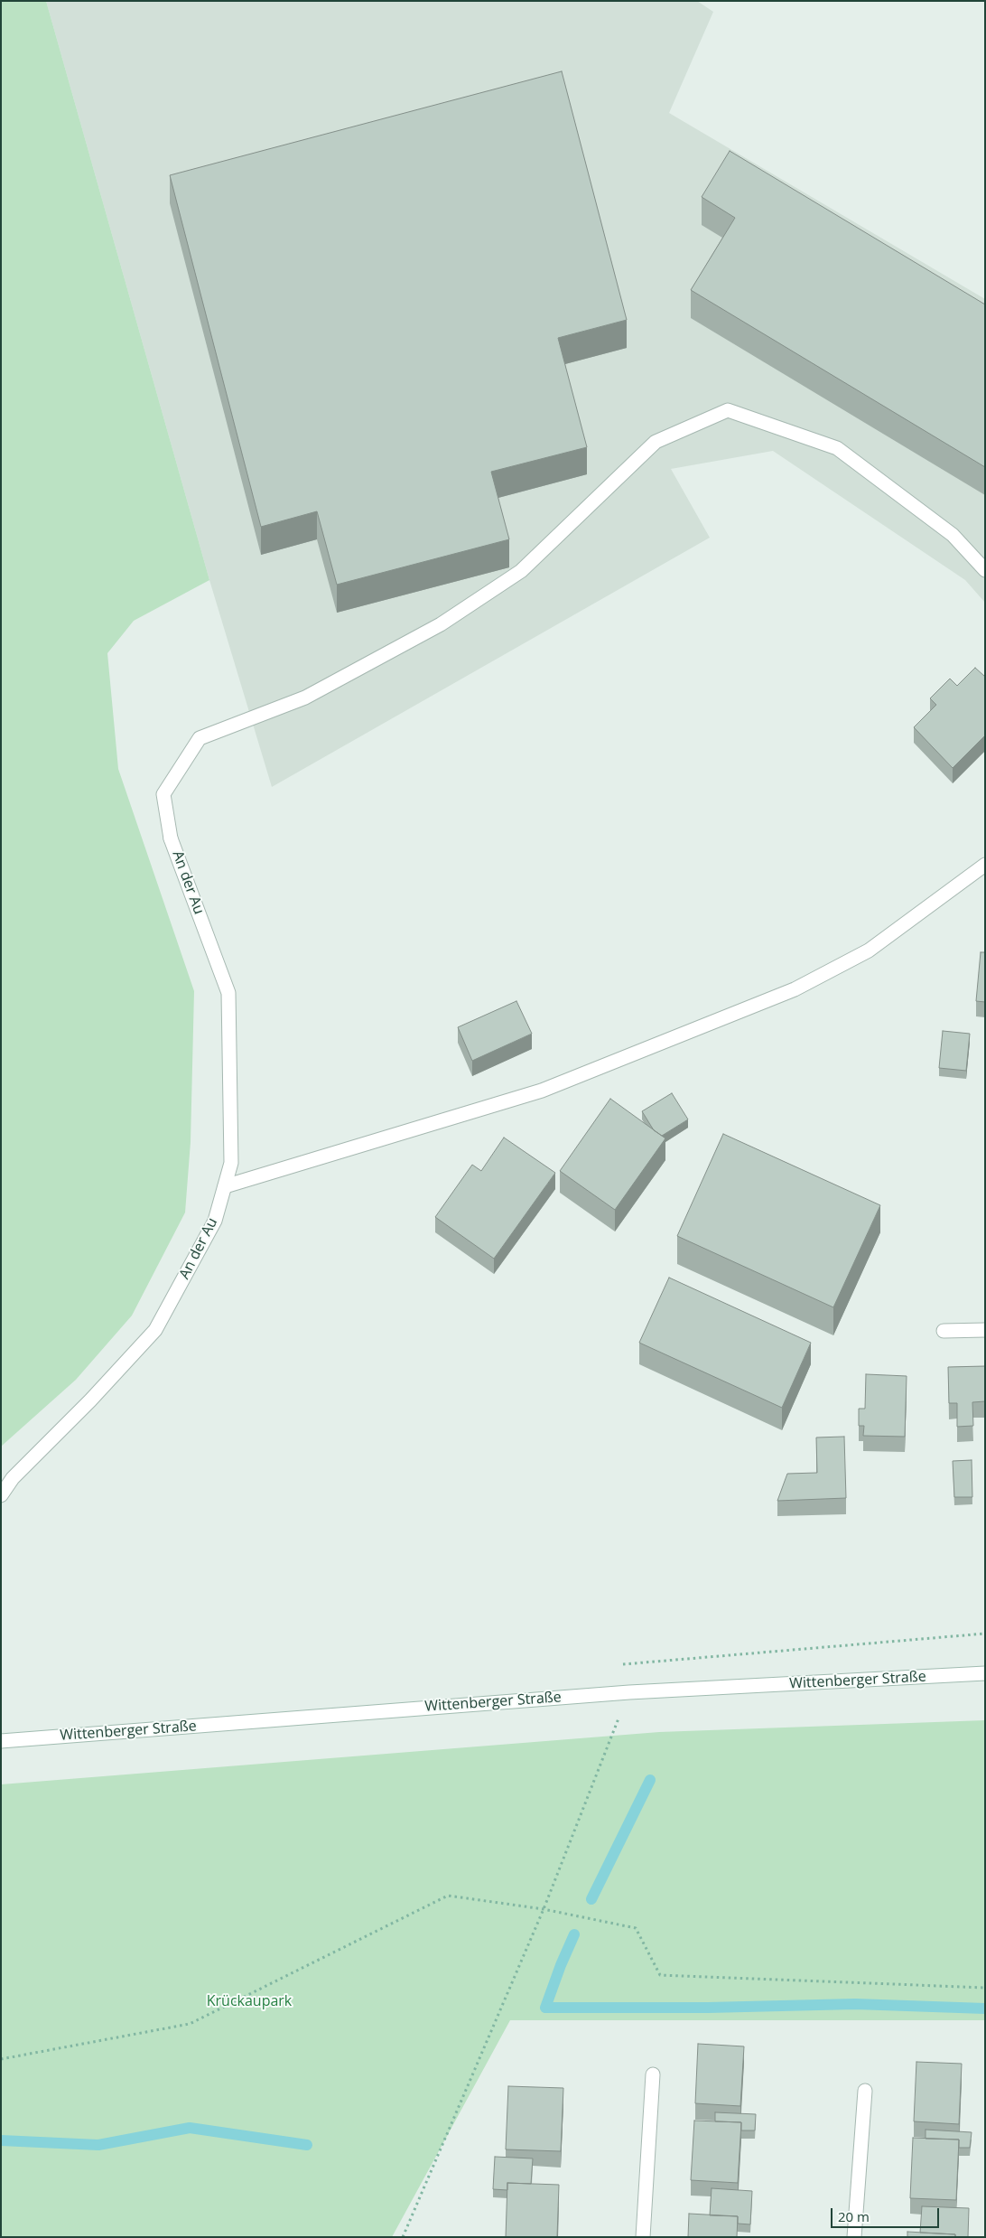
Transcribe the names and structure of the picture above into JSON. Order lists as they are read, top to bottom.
{
  "streets": {
    "main road": ["An der Au", "Wittenberger Straße"]
  },
  "parks": ["Krückaupark"],
  "scale_bar": "20 m"
}
